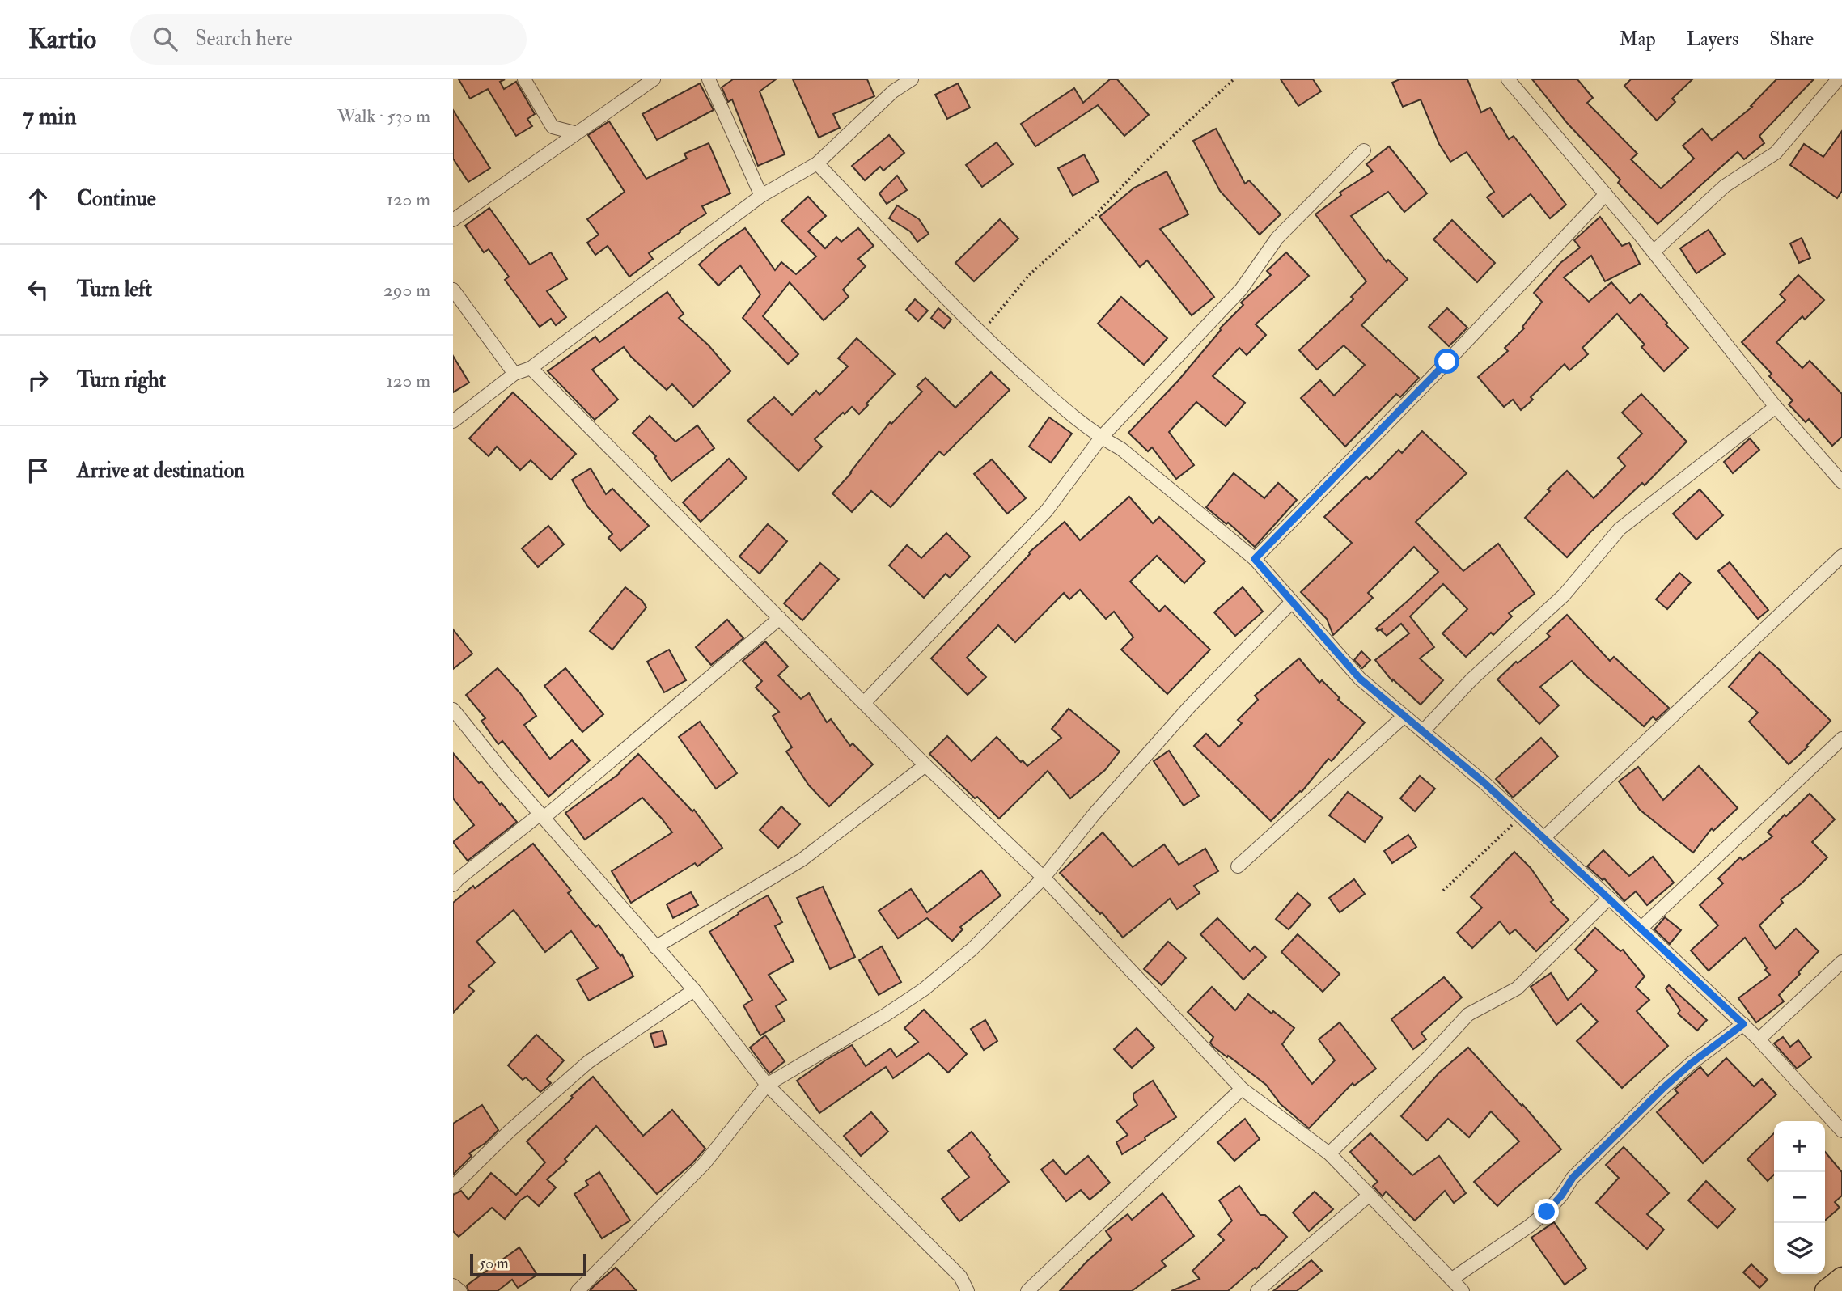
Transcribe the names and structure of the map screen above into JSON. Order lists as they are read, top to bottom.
{
  "scale_bar": "50 m",
  "page": {
    "header": "Kartio",
    "search": "Search here",
    "nav": ["Map", "Layers", "Share"],
    "heading": ["7 min", "Walk · 530 m"],
    "list": [
      ["Continue", "120 m"],
      ["Turn left", "290 m"],
      ["Turn right", "120 m"],
      "Arrive at destination"
    ],
    "map_buttons": ["+", "−"],
    "scale": "50 m"
  }
}
